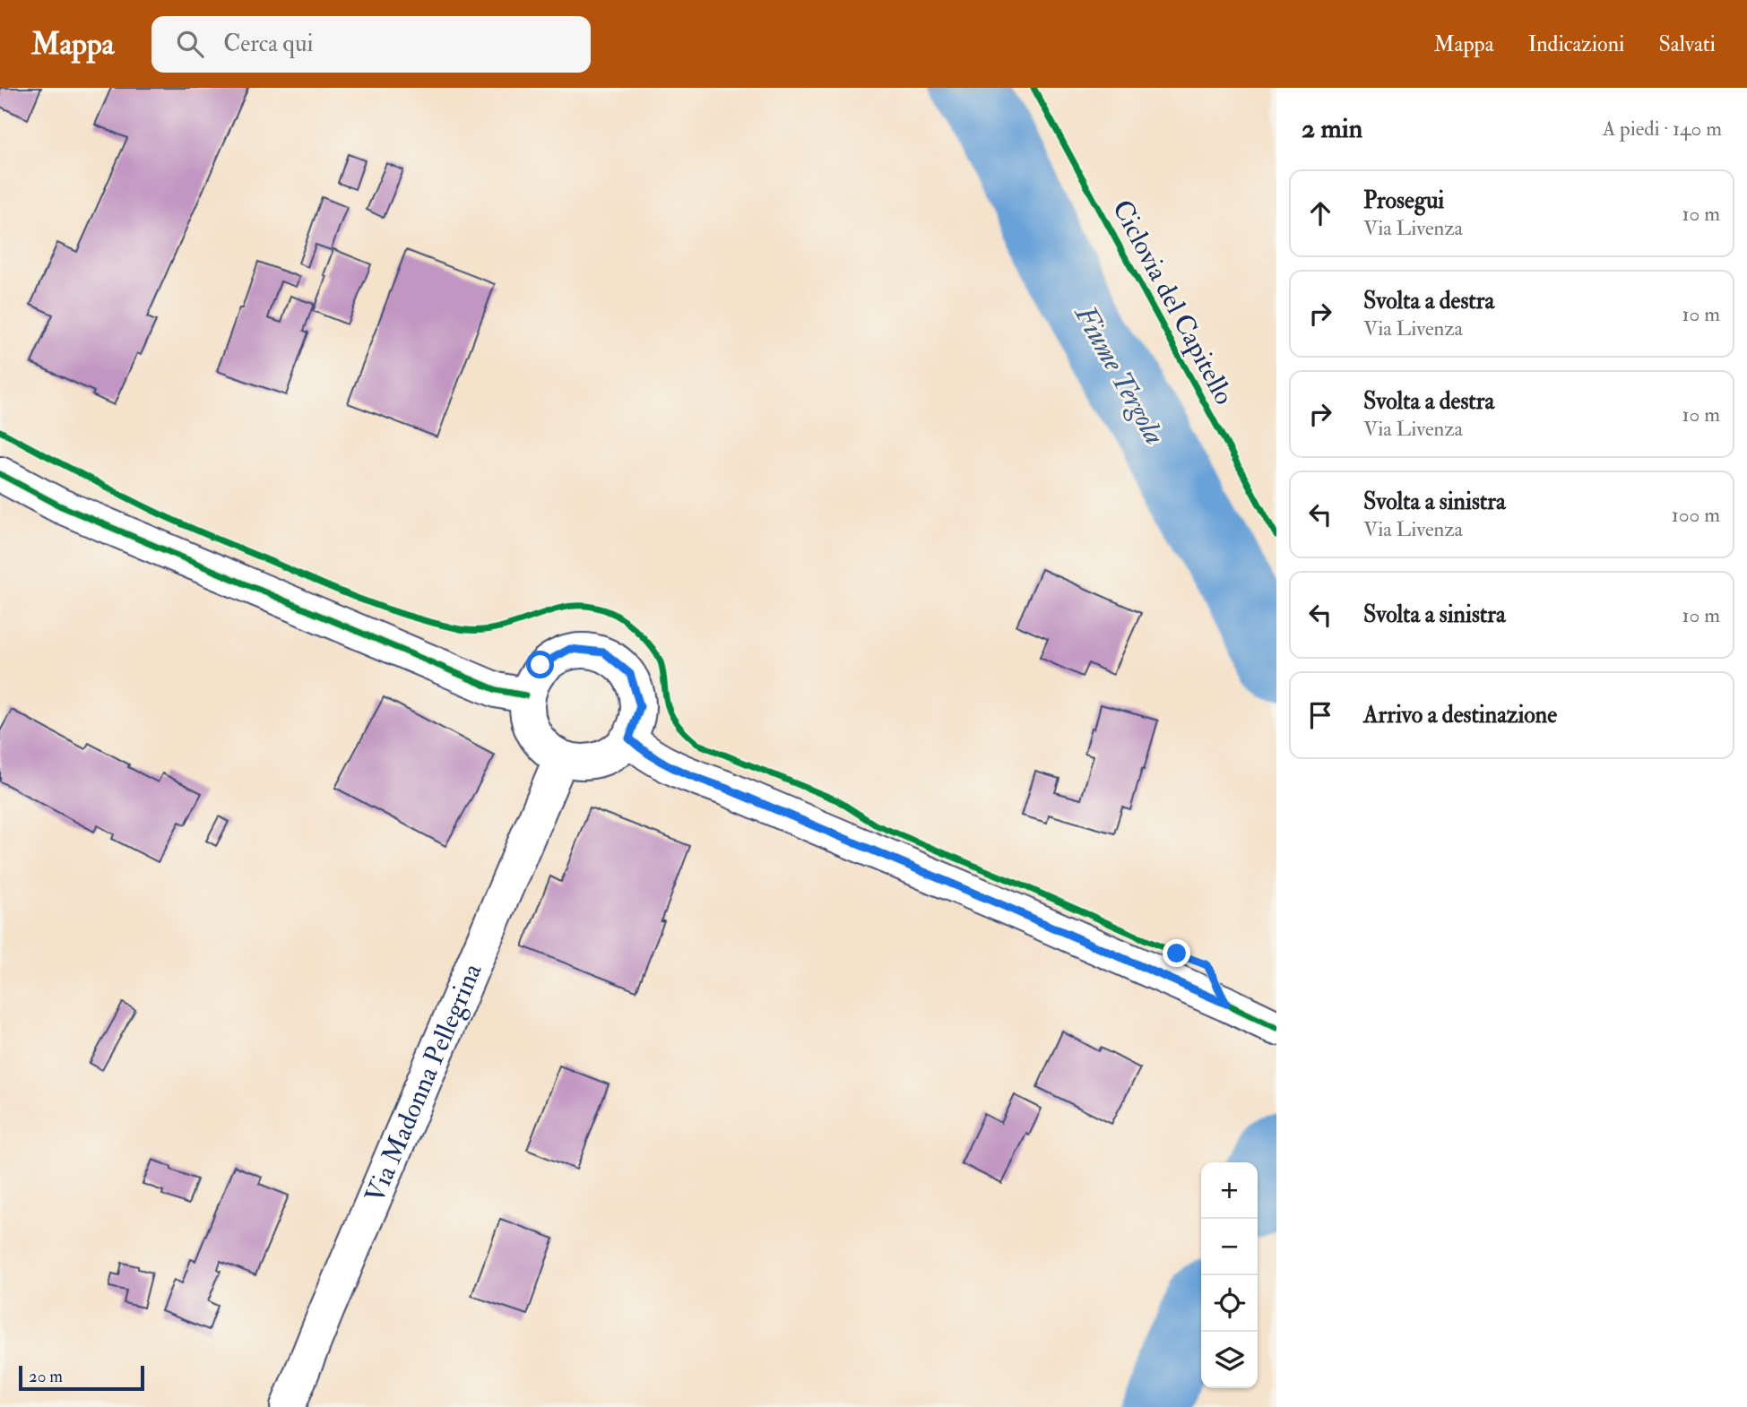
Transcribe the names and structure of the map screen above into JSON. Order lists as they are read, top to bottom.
{
  "streets": {
    "street": ["Via Madonna Pellegrina"],
    "cycle path": ["Ciclovia del Capitello"]
  },
  "water": ["Fiume Tergola"],
  "scale_bar": "20 m",
  "page": {
    "header": "Mappa",
    "search": "Cerca qui",
    "nav": ["Mappa", "Indicazioni", "Salvati"],
    "heading": ["2 min", "A piedi · 140 m"],
    "list": [
      ["Prosegui", "Via Livenza", "10 m"],
      ["Svolta a destra", "Via Livenza", "10 m"],
      ["Svolta a destra", "Via Livenza", "10 m"],
      ["Svolta a sinistra", "Via Livenza", "100 m"],
      ["Svolta a sinistra", "10 m"],
      "Arrivo a destinazione"
    ],
    "map_buttons": ["+", "−"],
    "scale": "20 m"
  }
}
